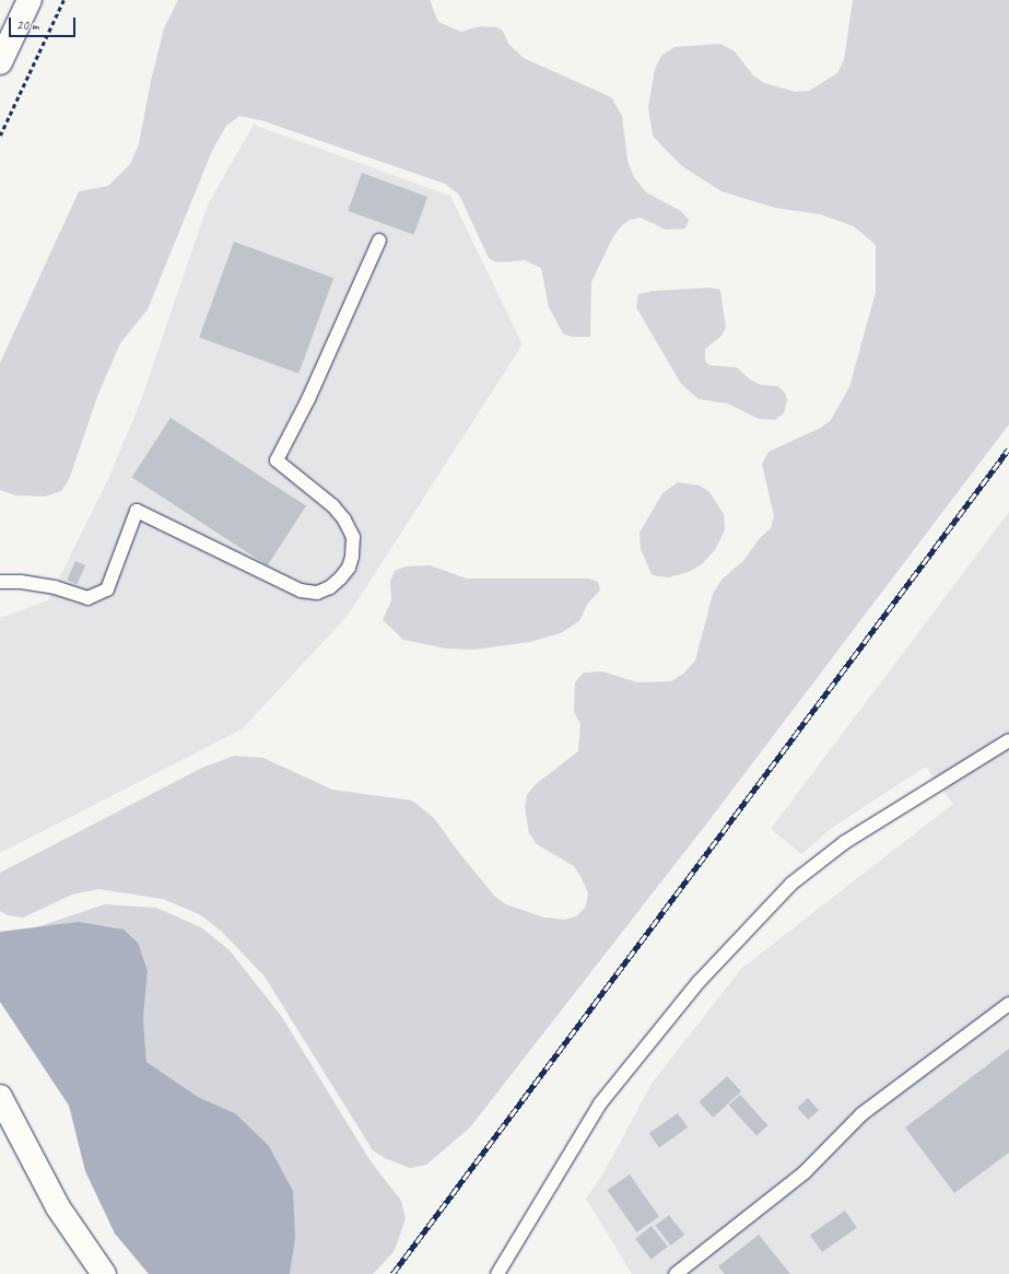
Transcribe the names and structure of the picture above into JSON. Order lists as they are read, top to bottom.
{
  "scale_bar": "20 m"
}
